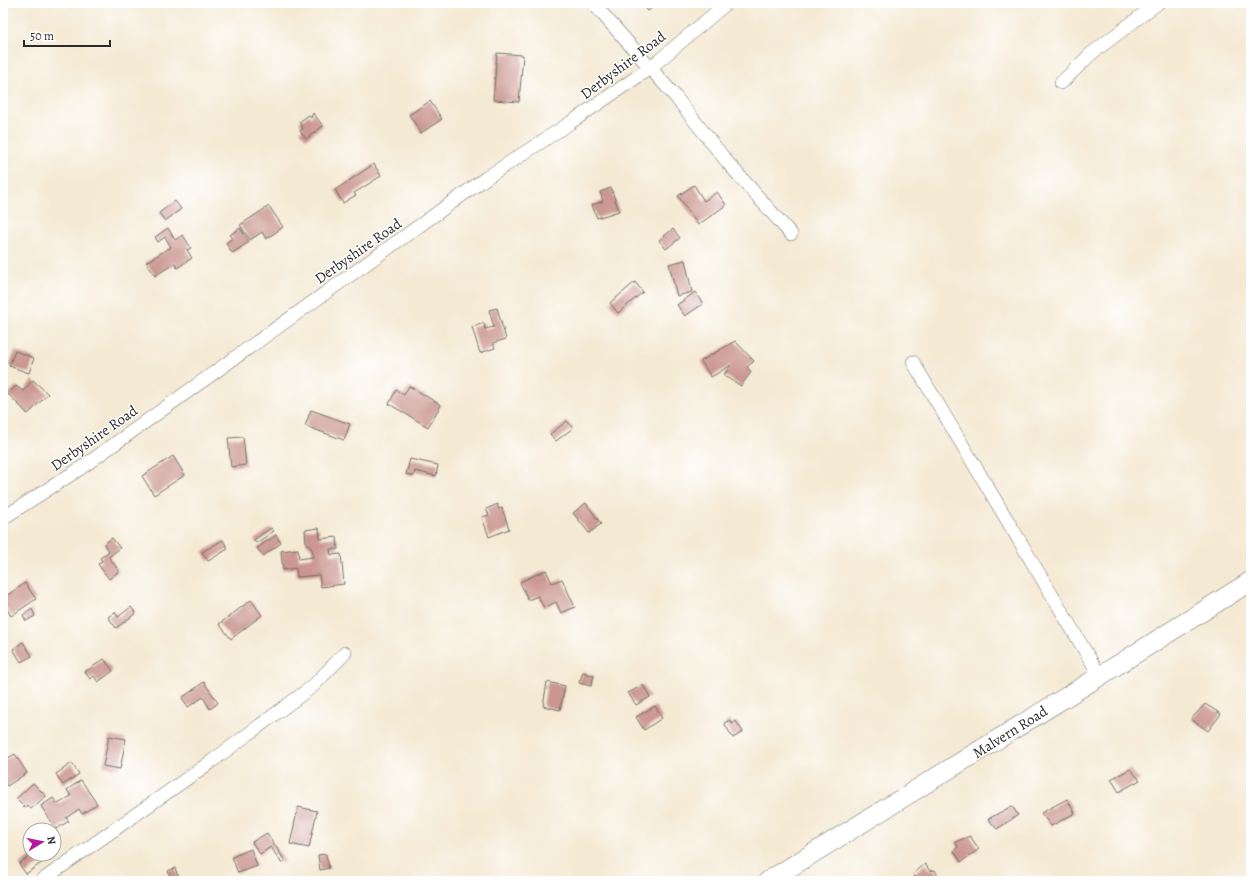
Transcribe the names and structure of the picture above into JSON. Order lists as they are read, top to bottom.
{
  "streets": {
    "main road": ["Malvern Road"],
    "street": ["Derbyshire Road"]
  },
  "scale_bar": "50 m",
  "north": "right"
}
